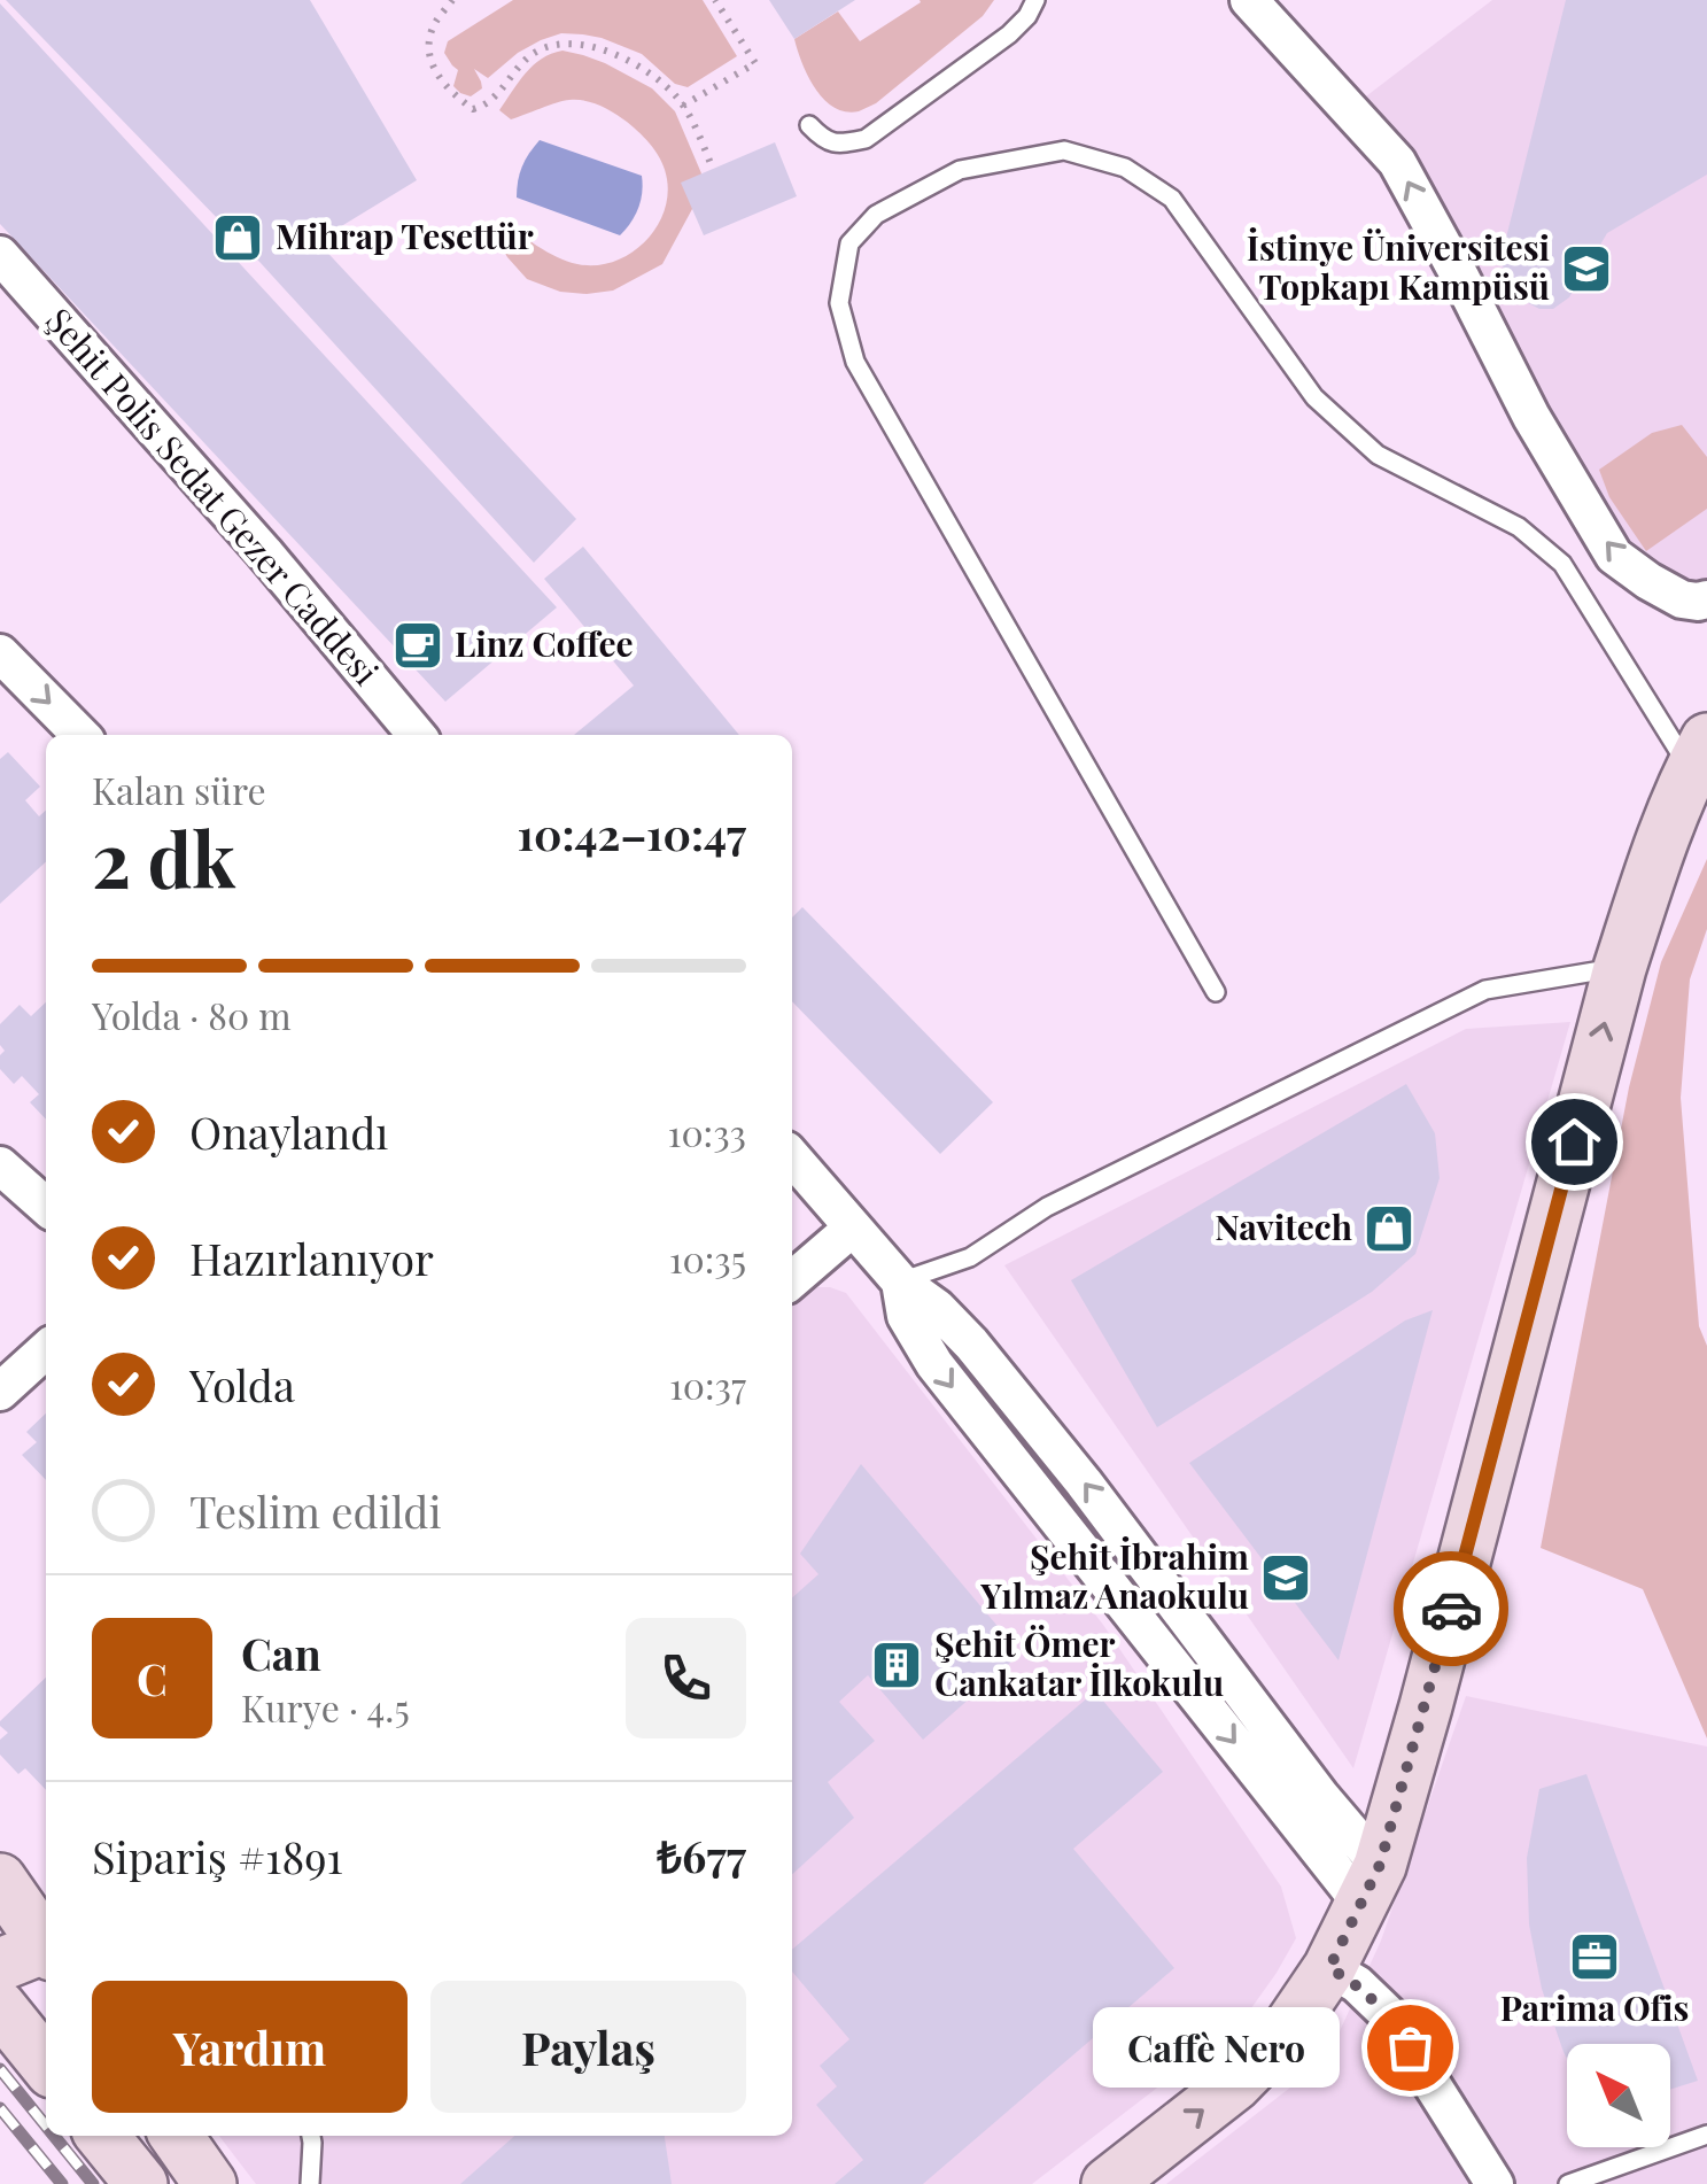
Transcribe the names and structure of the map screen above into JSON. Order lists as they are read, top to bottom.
{
  "streets": {
    "street": ["Şehit Polis Sedat Gezer Caddesi"]
  },
  "places": {
    "shop": ["Mihrap Tesettür", "Navitech"],
    "school or university": ["İstinye Üniversitesi Topkapı Kampüsü", "Şehit İbrahim Yılmaz Anaokulu"],
    "cafe": ["Linz Coffee"],
    "building": ["Şehit Ömer Cankatar İlkokulu"],
    "office": ["Parima Ofis"],
    "other": ["Caffè Nero"]
  },
  "north": "top left",
  "page": {
    "heading": ["2 dk", "Kalan süre", "10:42–10:47"],
    "panel": [
      "Can",
      "Kurye · 4.5",
      "Sipariş #1891",
      "₺677"
    ],
    "bar": "Yolda · 80 m",
    "list": [
      ["Onaylandı", "10:33"],
      ["Hazırlanıyor", "10:35"],
      ["Yolda", "10:37"],
      "Teslim edildi"
    ],
    "round": "C",
    "buttons": ["Yardım", "Paylaş"],
    "bubble": "Caffè Nero"
  }
}
